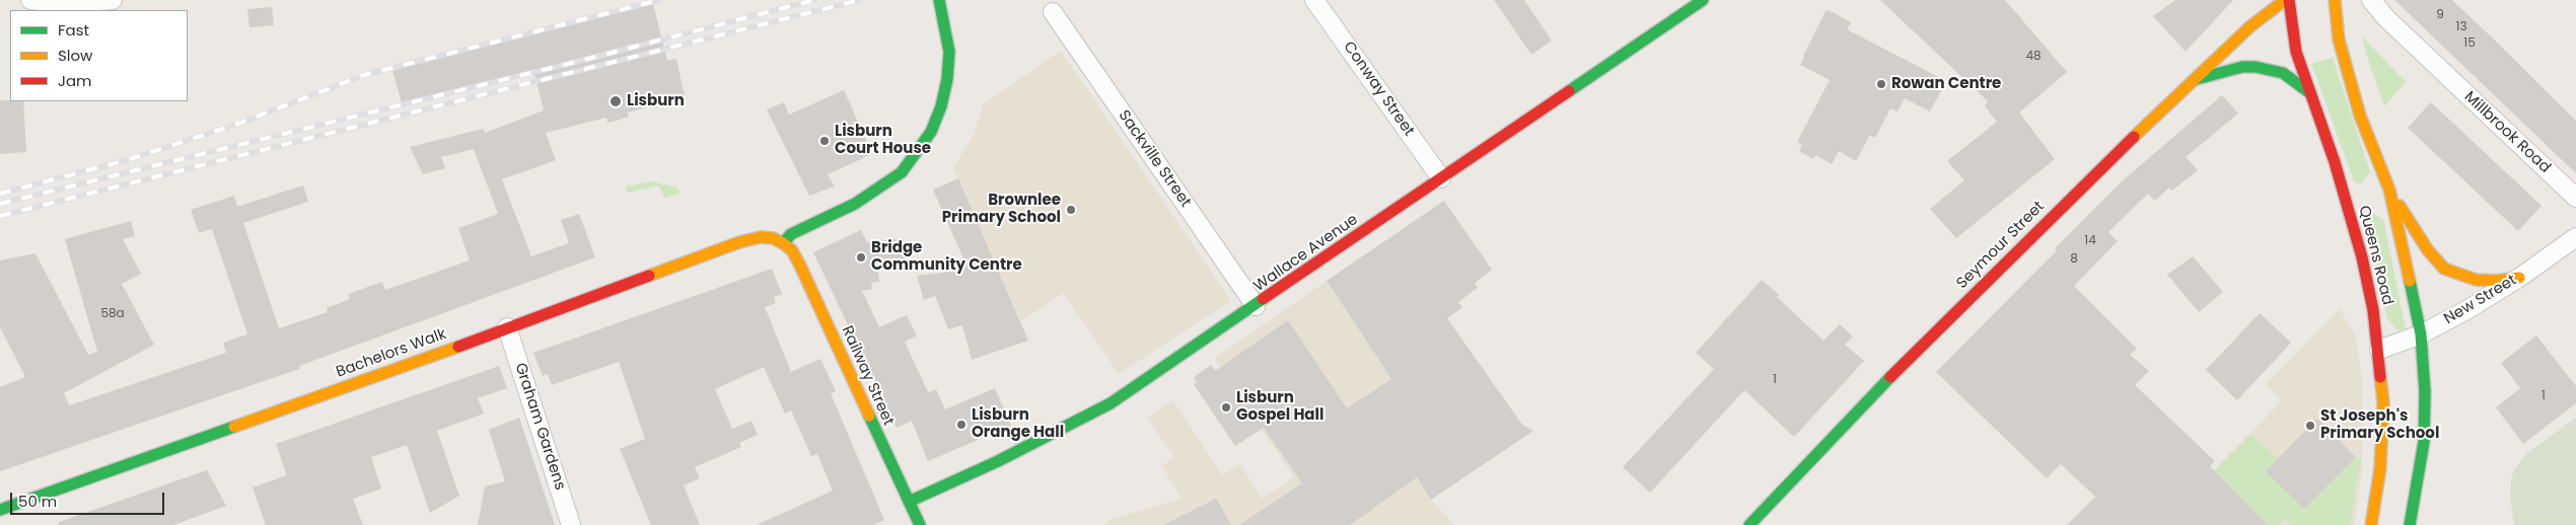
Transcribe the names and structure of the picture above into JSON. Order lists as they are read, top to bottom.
{
  "streets": {
    "main road": [
      "Seymour Street",
      "Wallace Avenue",
      "Queens Road",
      "Bachelors Walk",
      "Railway Street"
    ],
    "street": [
      "Conway Street",
      "Millbrook Road",
      "Sackville Street",
      "New Street",
      "Graham Gardens"
    ]
  },
  "crossings": [
    ["Conway Street", "Wallace Avenue"],
    ["Sackville Street", "Wallace Avenue"],
    ["Wallace Avenue", "Railway Street"],
    ["Queens Road", "New Street"],
    ["Bachelors Walk", "Railway Street"],
    ["Bachelors Walk", "Graham Gardens"]
  ],
  "places": [
    "Rowan Centre",
    "Lisburn",
    "Lisburn Court House",
    "Brownlee Primary School",
    "Bridge Community Centre",
    "Lisburn Gospel Hall",
    "Lisburn Orange Hall",
    "St Joseph's Primary School"
  ],
  "house_numbers": [
    "9",
    "13",
    "15",
    "48",
    "14",
    "8",
    "58a",
    "1",
    "1"
  ],
  "legend": ["Fast", "Slow", "Jam"],
  "scale_bar": "50 m"
}
